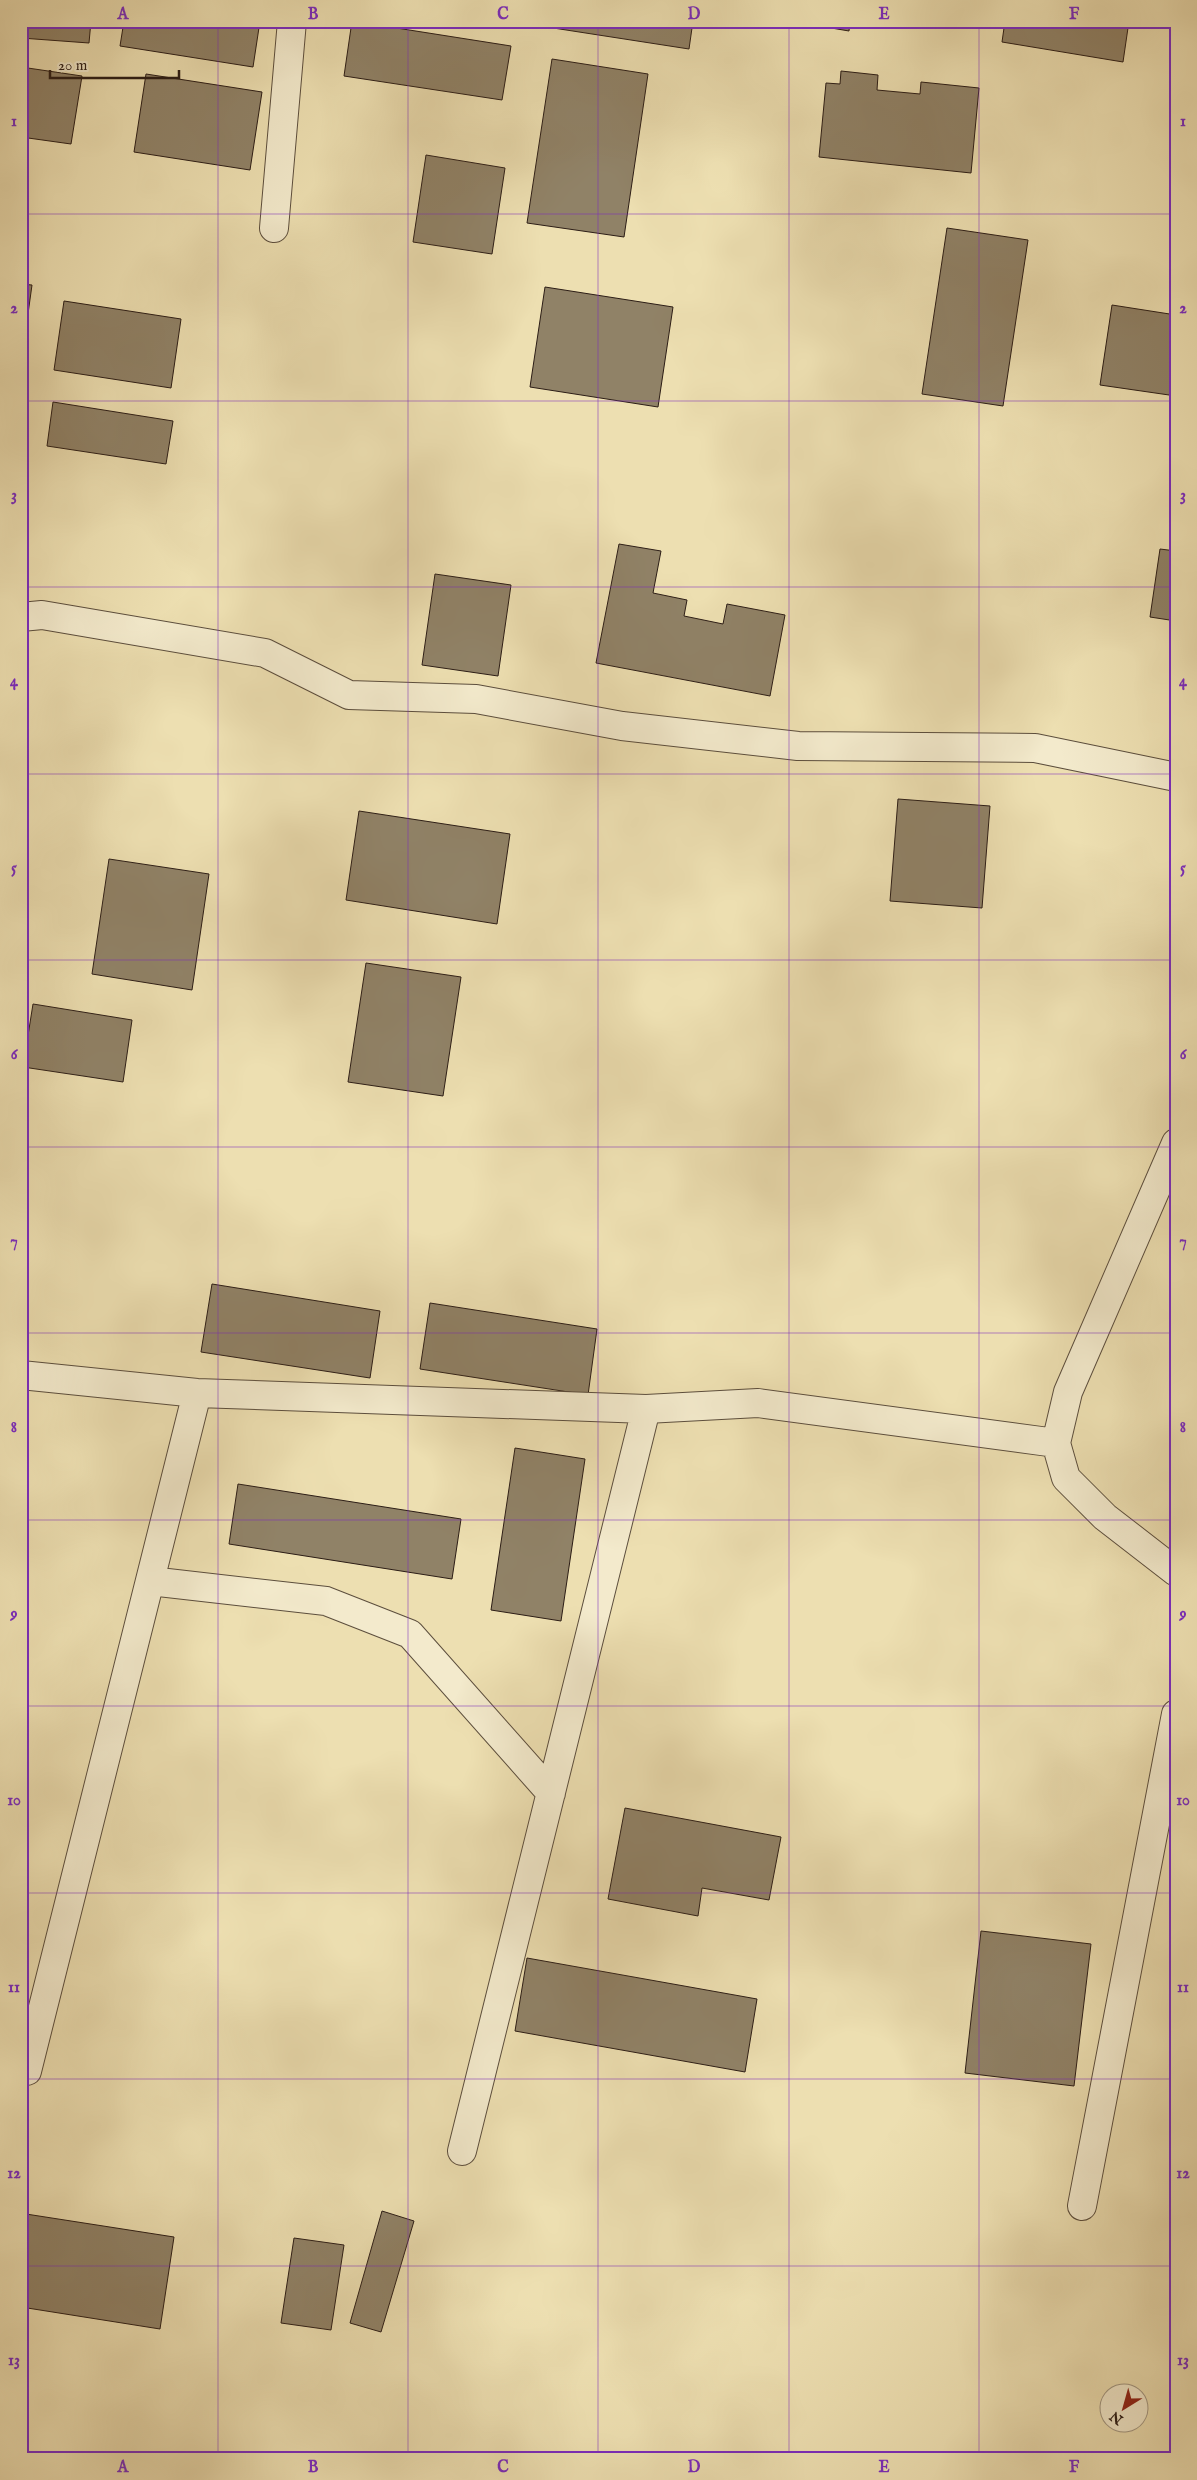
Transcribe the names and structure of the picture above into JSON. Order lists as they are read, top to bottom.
{
  "scale_bar": "20 m",
  "north": "bottom left",
  "grid": {
    "columns": [
      "A",
      "B",
      "C",
      "D",
      "E",
      "F"
    ],
    "rows": [
      "1",
      "2",
      "3",
      "4",
      "5",
      "6",
      "7",
      "8",
      "9",
      "10",
      "11",
      "12",
      "13"
    ]
  }
}
